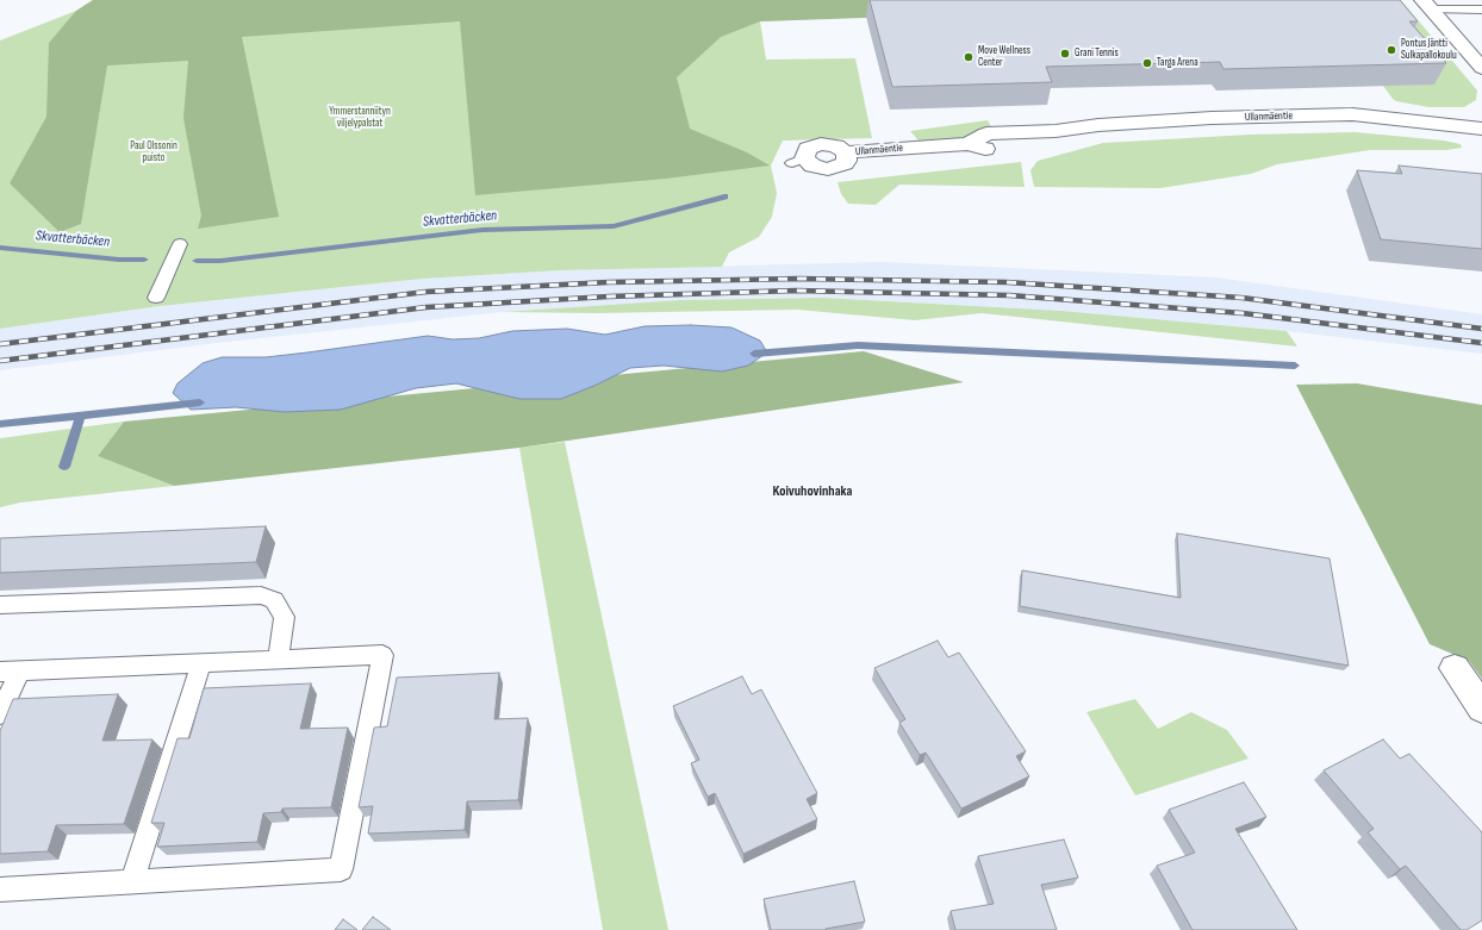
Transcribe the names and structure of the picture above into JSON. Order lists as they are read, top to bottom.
{
  "streets": {
    "street": ["Ullanmäentie"]
  },
  "districts": ["Koivuhovinhaka"],
  "water": ["Skvatterbäcken"],
  "parks": ["Ymmerstanniityn viljelypalstat", "Paul Olssonin puisto"],
  "places": [
    "Pontus Jäntti Sulkapallokoulu",
    "Grani Tennis",
    "Move Wellness Center",
    "Targa Arena"
  ]
}
